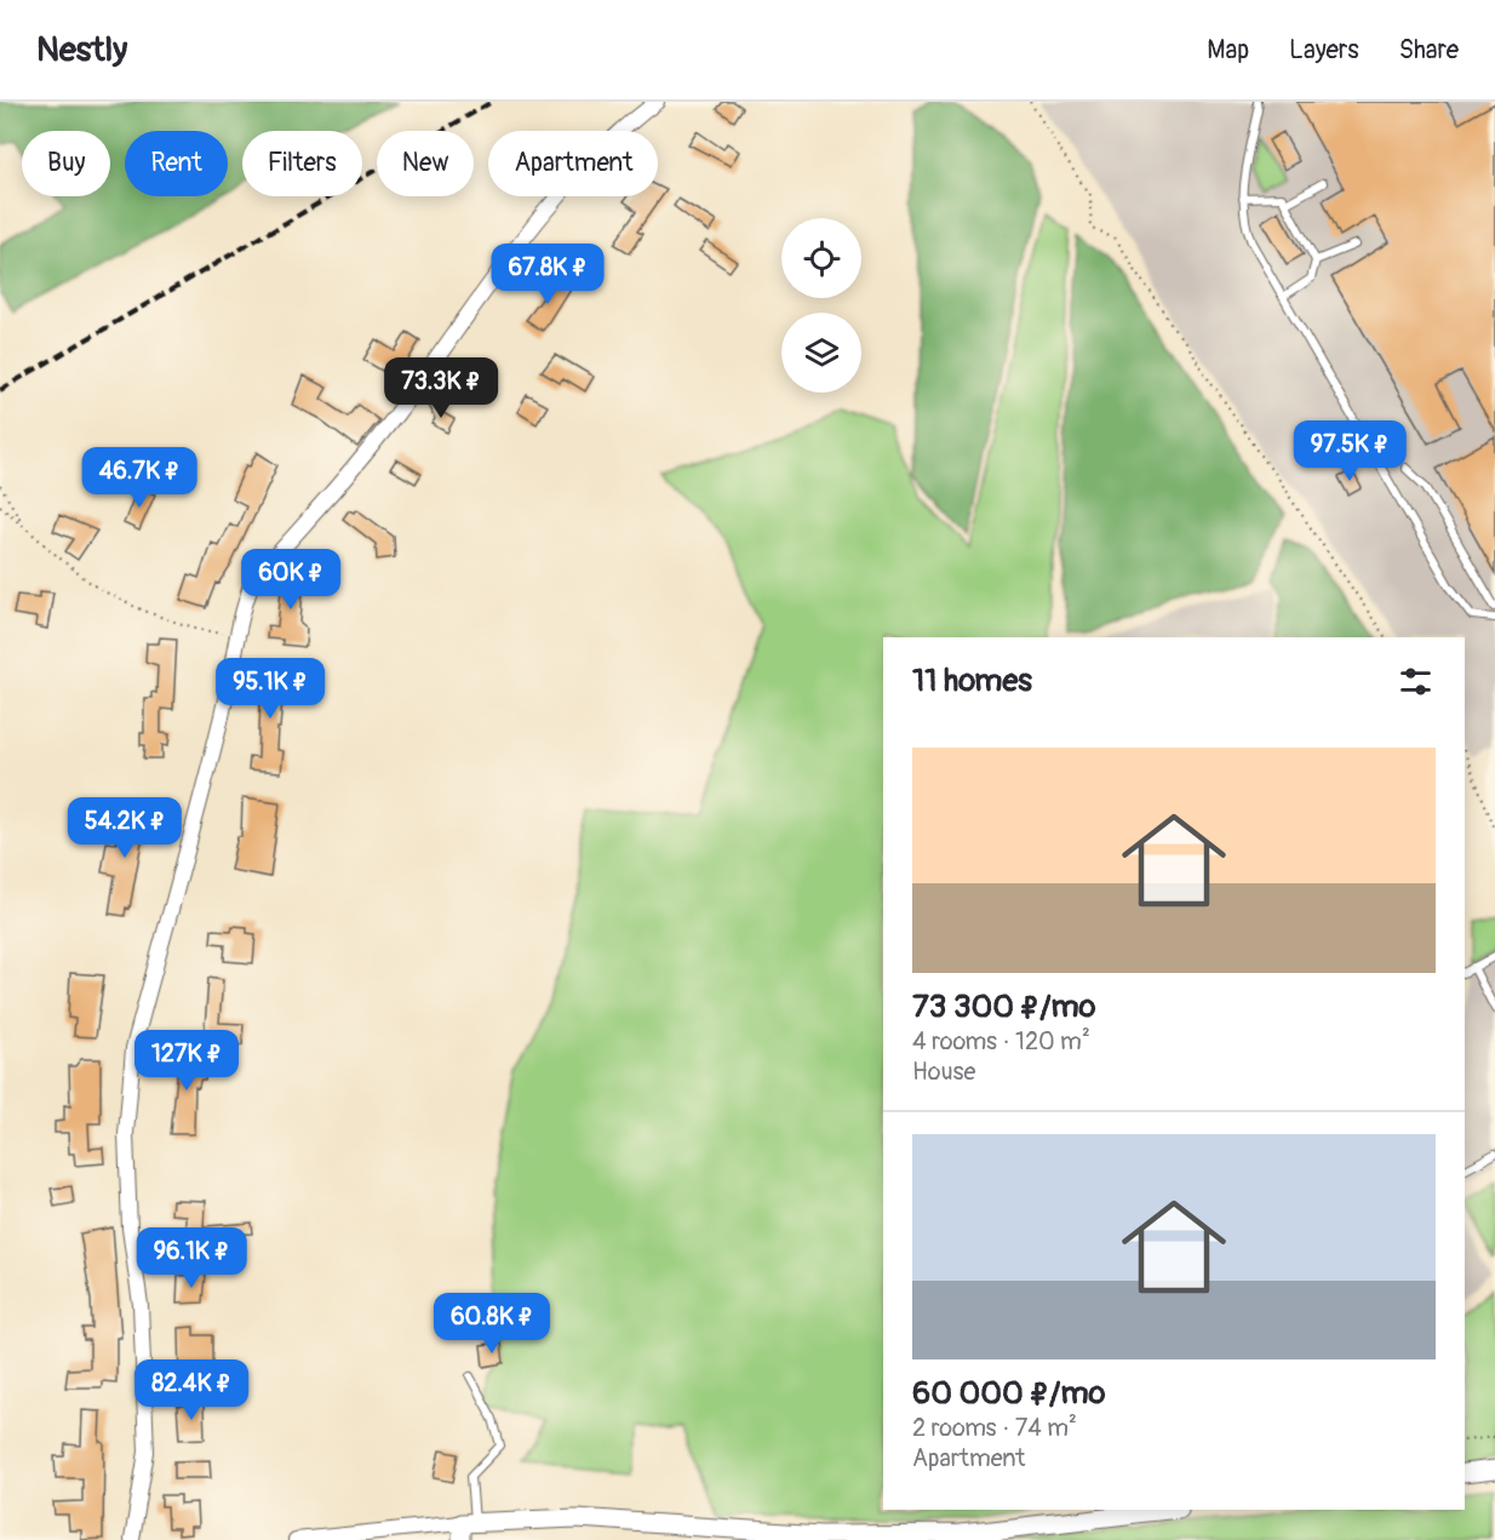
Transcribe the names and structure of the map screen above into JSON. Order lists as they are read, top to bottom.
{
  "page": {
    "header": "Nestly",
    "nav": ["Map", "Layers", "Share"],
    "chip": [
      "Buy",
      "Rent",
      "Filters",
      "New",
      "Apartment"
    ],
    "price": [
      "67.8K ₽",
      "73.3K ₽",
      "97.5K ₽",
      "46.7K ₽",
      "60K ₽",
      "95.1K ₽",
      "54.2K ₽",
      "127K ₽",
      "96.1K ₽",
      "60.8K ₽",
      "82.4K ₽"
    ],
    "heading": "11 homes",
    "list": [
      {
        "name": "73 300 ₽/mo",
        "note": "4 rooms · 120 m² · House"
      },
      {
        "name": "60 000 ₽/mo",
        "note": "2 rooms · 74 m² · Apartment"
      }
    ]
  }
}
